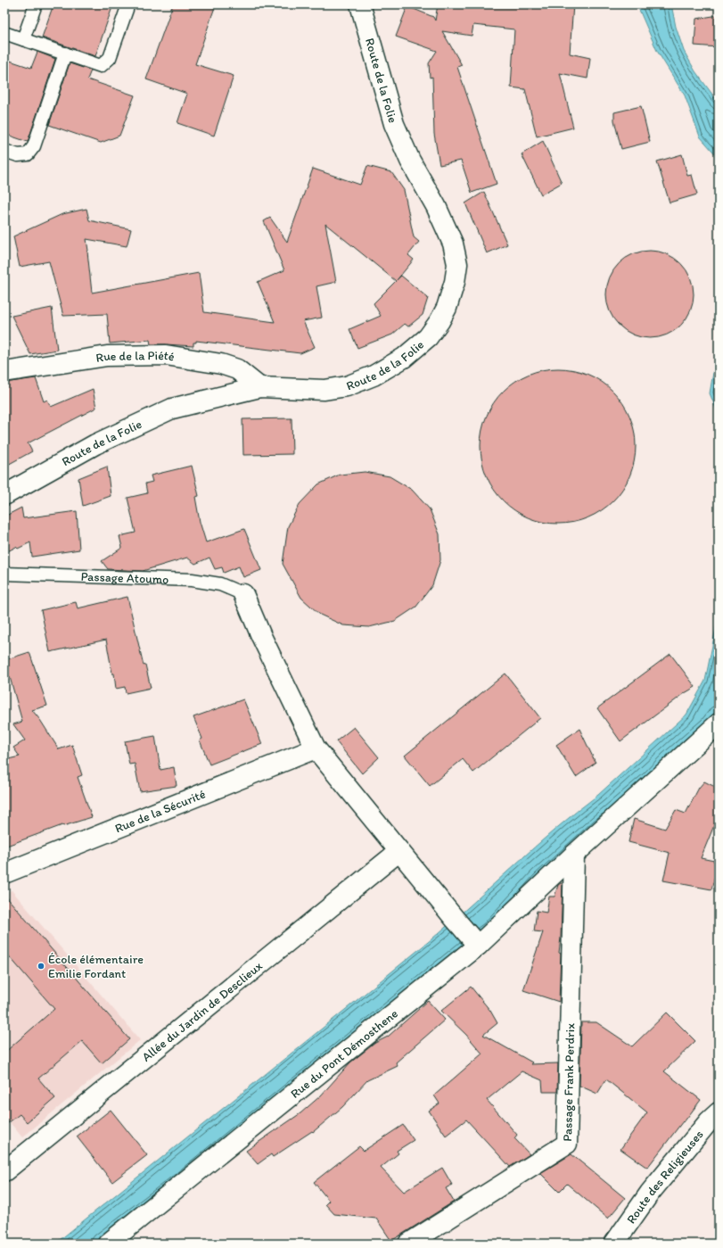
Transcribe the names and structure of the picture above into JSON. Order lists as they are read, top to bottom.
{
  "streets": {
    "street": [
      "Route de la Folie",
      "Rue de la Piété",
      "Rue de la Sécurité",
      "Allée du Jardin de Desclieux",
      "Rue du Pont Démosthene",
      "Passage Frank Perdrix",
      "Route des Religieuses"
    ],
    "lane": ["Passage Atoumo"]
  },
  "crossings": [
    ["Route de la Folie", "Rue de la Piété"],
    ["Rue du Pont Démosthene", "Passage Frank Perdrix"]
  ],
  "places": ["École élémentaire Emilie Fordant"]
}
